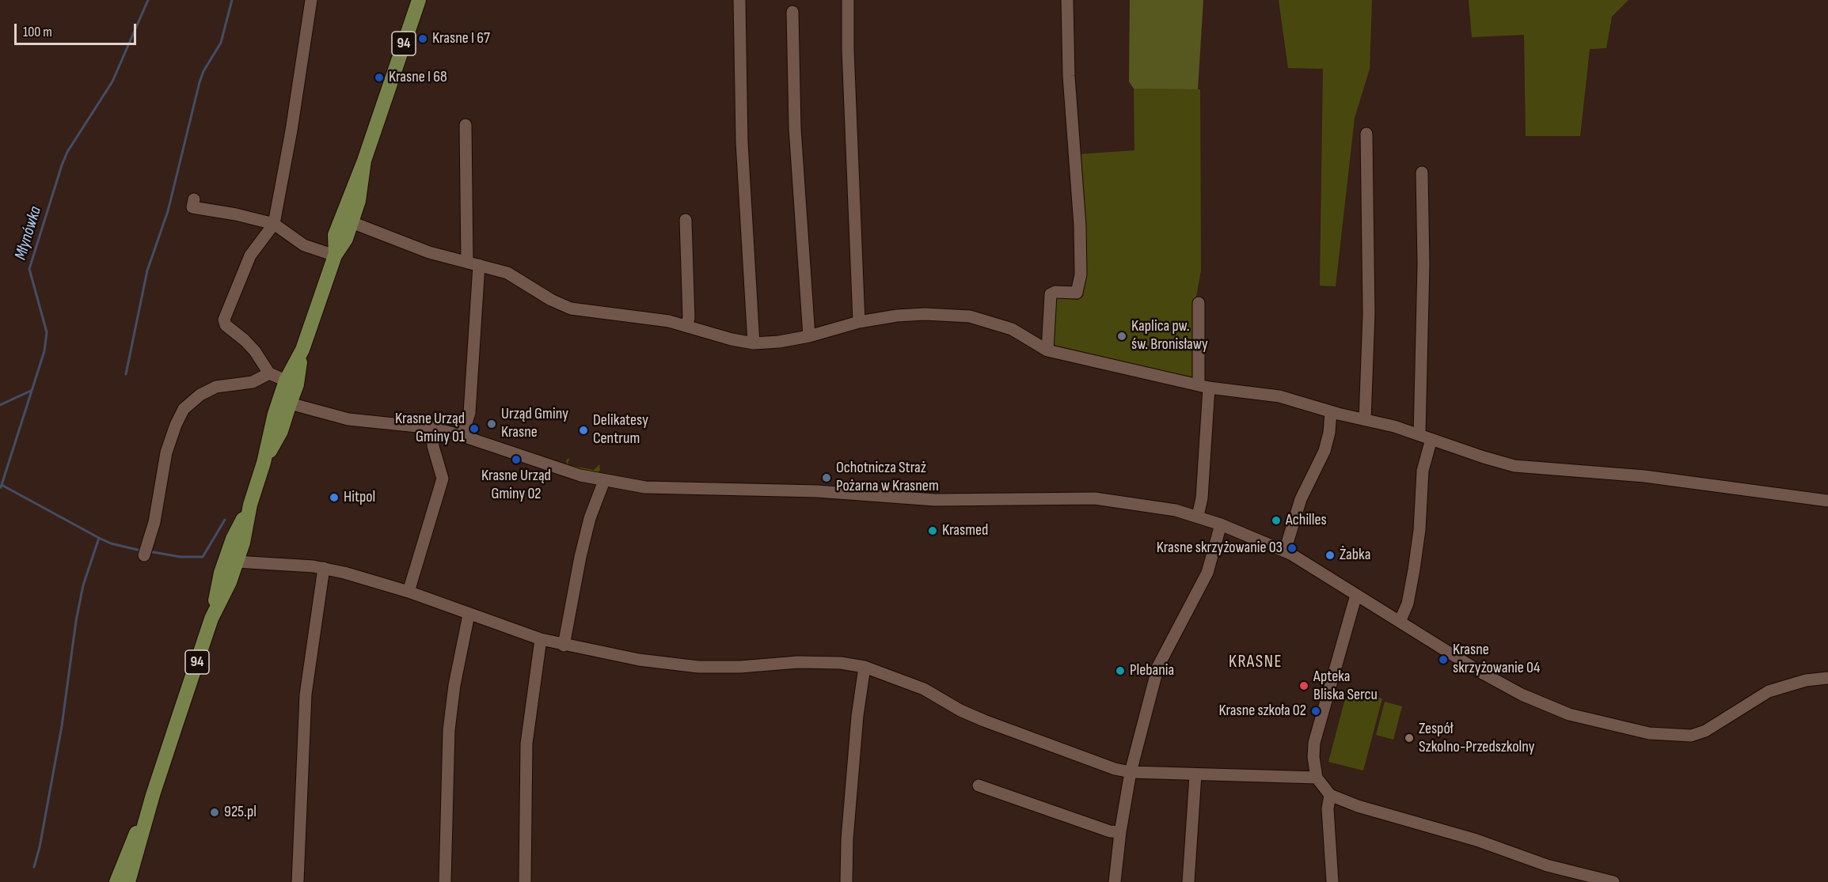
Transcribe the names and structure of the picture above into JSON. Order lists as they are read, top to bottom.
{
  "streets": {
    "main road": ["94"]
  },
  "districts": ["KRASNE"],
  "water": ["Młynówka"],
  "places": [
    "Krasne I 67",
    "Krasne I 68",
    "Kaplica pw. św. Bronisławy",
    "Urząd Gminy Krasne",
    "Krasne Urząd Gminy 01",
    "Delikatesy Centrum",
    "Krasne Urząd Gminy 02",
    "Ochotnicza Straż Pożarna w Krasnem",
    "Hitpol",
    "Achilles",
    "Krasmed",
    "Krasne skrzyżowanie 03",
    "Żabka",
    "Krasne skrzyżowanie 04",
    "Plebania",
    "Apteka Bliska Sercu",
    "Krasne szkoła 02",
    "Zespół Szkolno-Przedszkolny",
    "925.pl"
  ],
  "scale_bar": "100 m"
}
